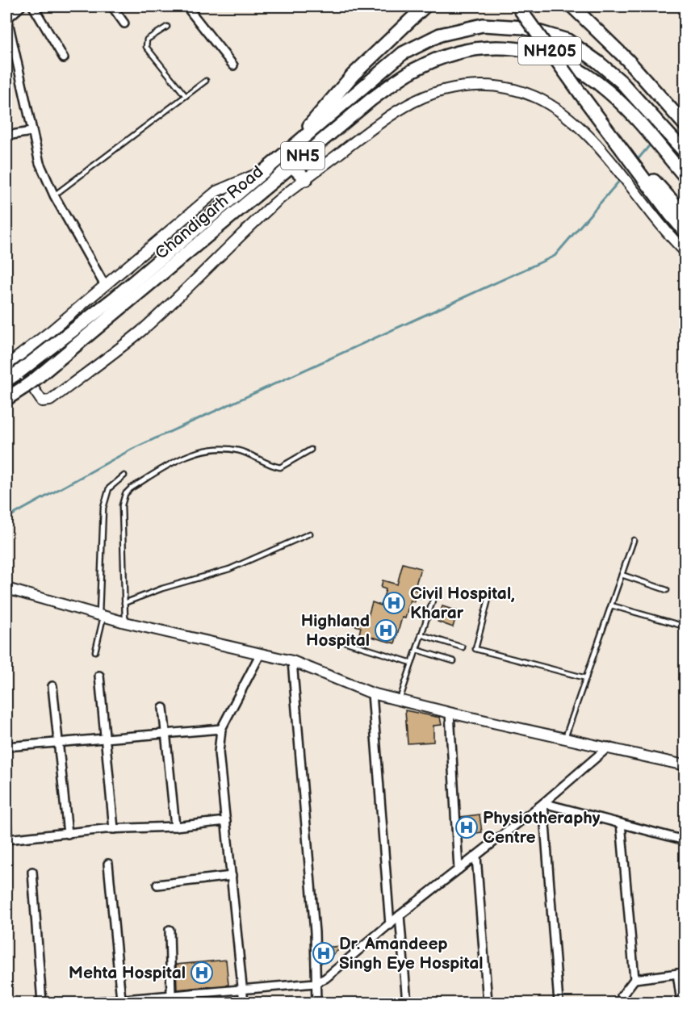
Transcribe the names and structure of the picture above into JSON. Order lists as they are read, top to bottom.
{
  "streets": {
    "highway": ["NH205", "NH5", "Chandigarh Road"]
  },
  "places": {
    "hospital": [
      "Civil Hospital, Kharar",
      "Highland Hospital",
      "Physiotheraphy Centre",
      "Dr. Amandeep Singh Eye Hospital",
      "Mehta Hospital"
    ]
  }
}
